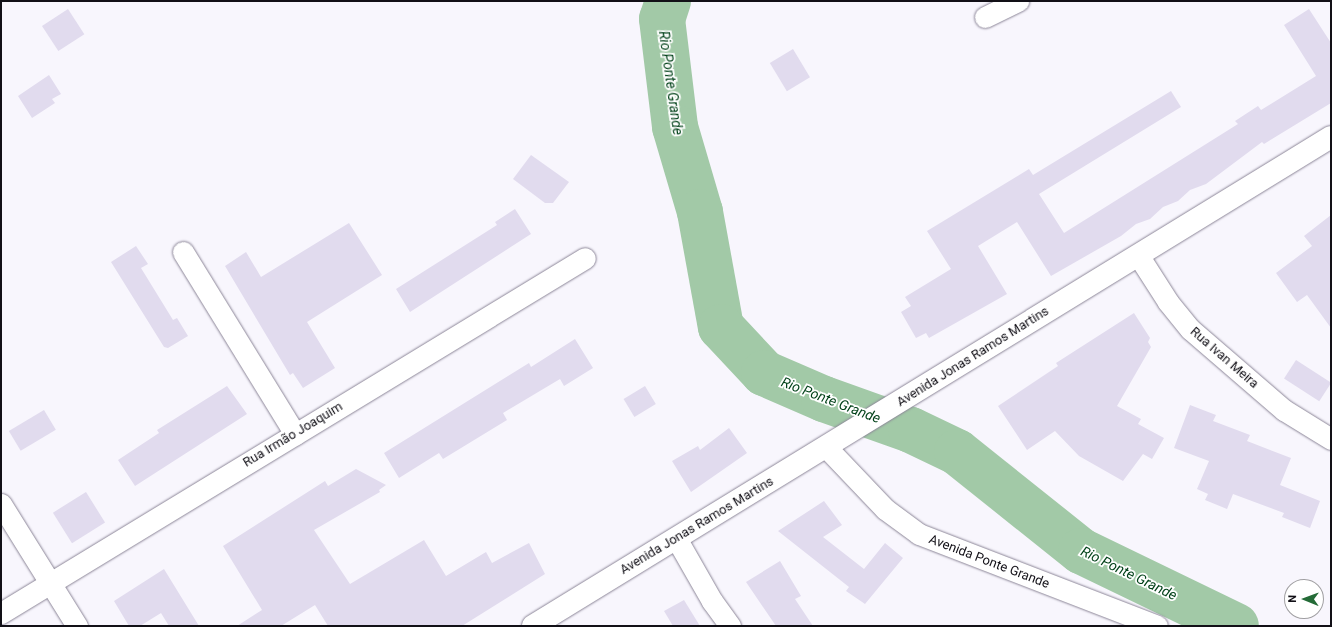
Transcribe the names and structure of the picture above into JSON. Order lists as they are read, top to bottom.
{
  "streets": {
    "main road": ["Avenida Jonas Ramos Martins"],
    "street": ["Rua Ivan Meira", "Rua Irmão Joaquim", "Avenida Ponte Grande"]
  },
  "crossings": [
    ["Avenida Jonas Ramos Martins", "Rua Ivan Meira"],
    ["Avenida Jonas Ramos Martins", "Avenida Ponte Grande"]
  ],
  "water": ["Rio Ponte Grande"],
  "north": "left"
}
